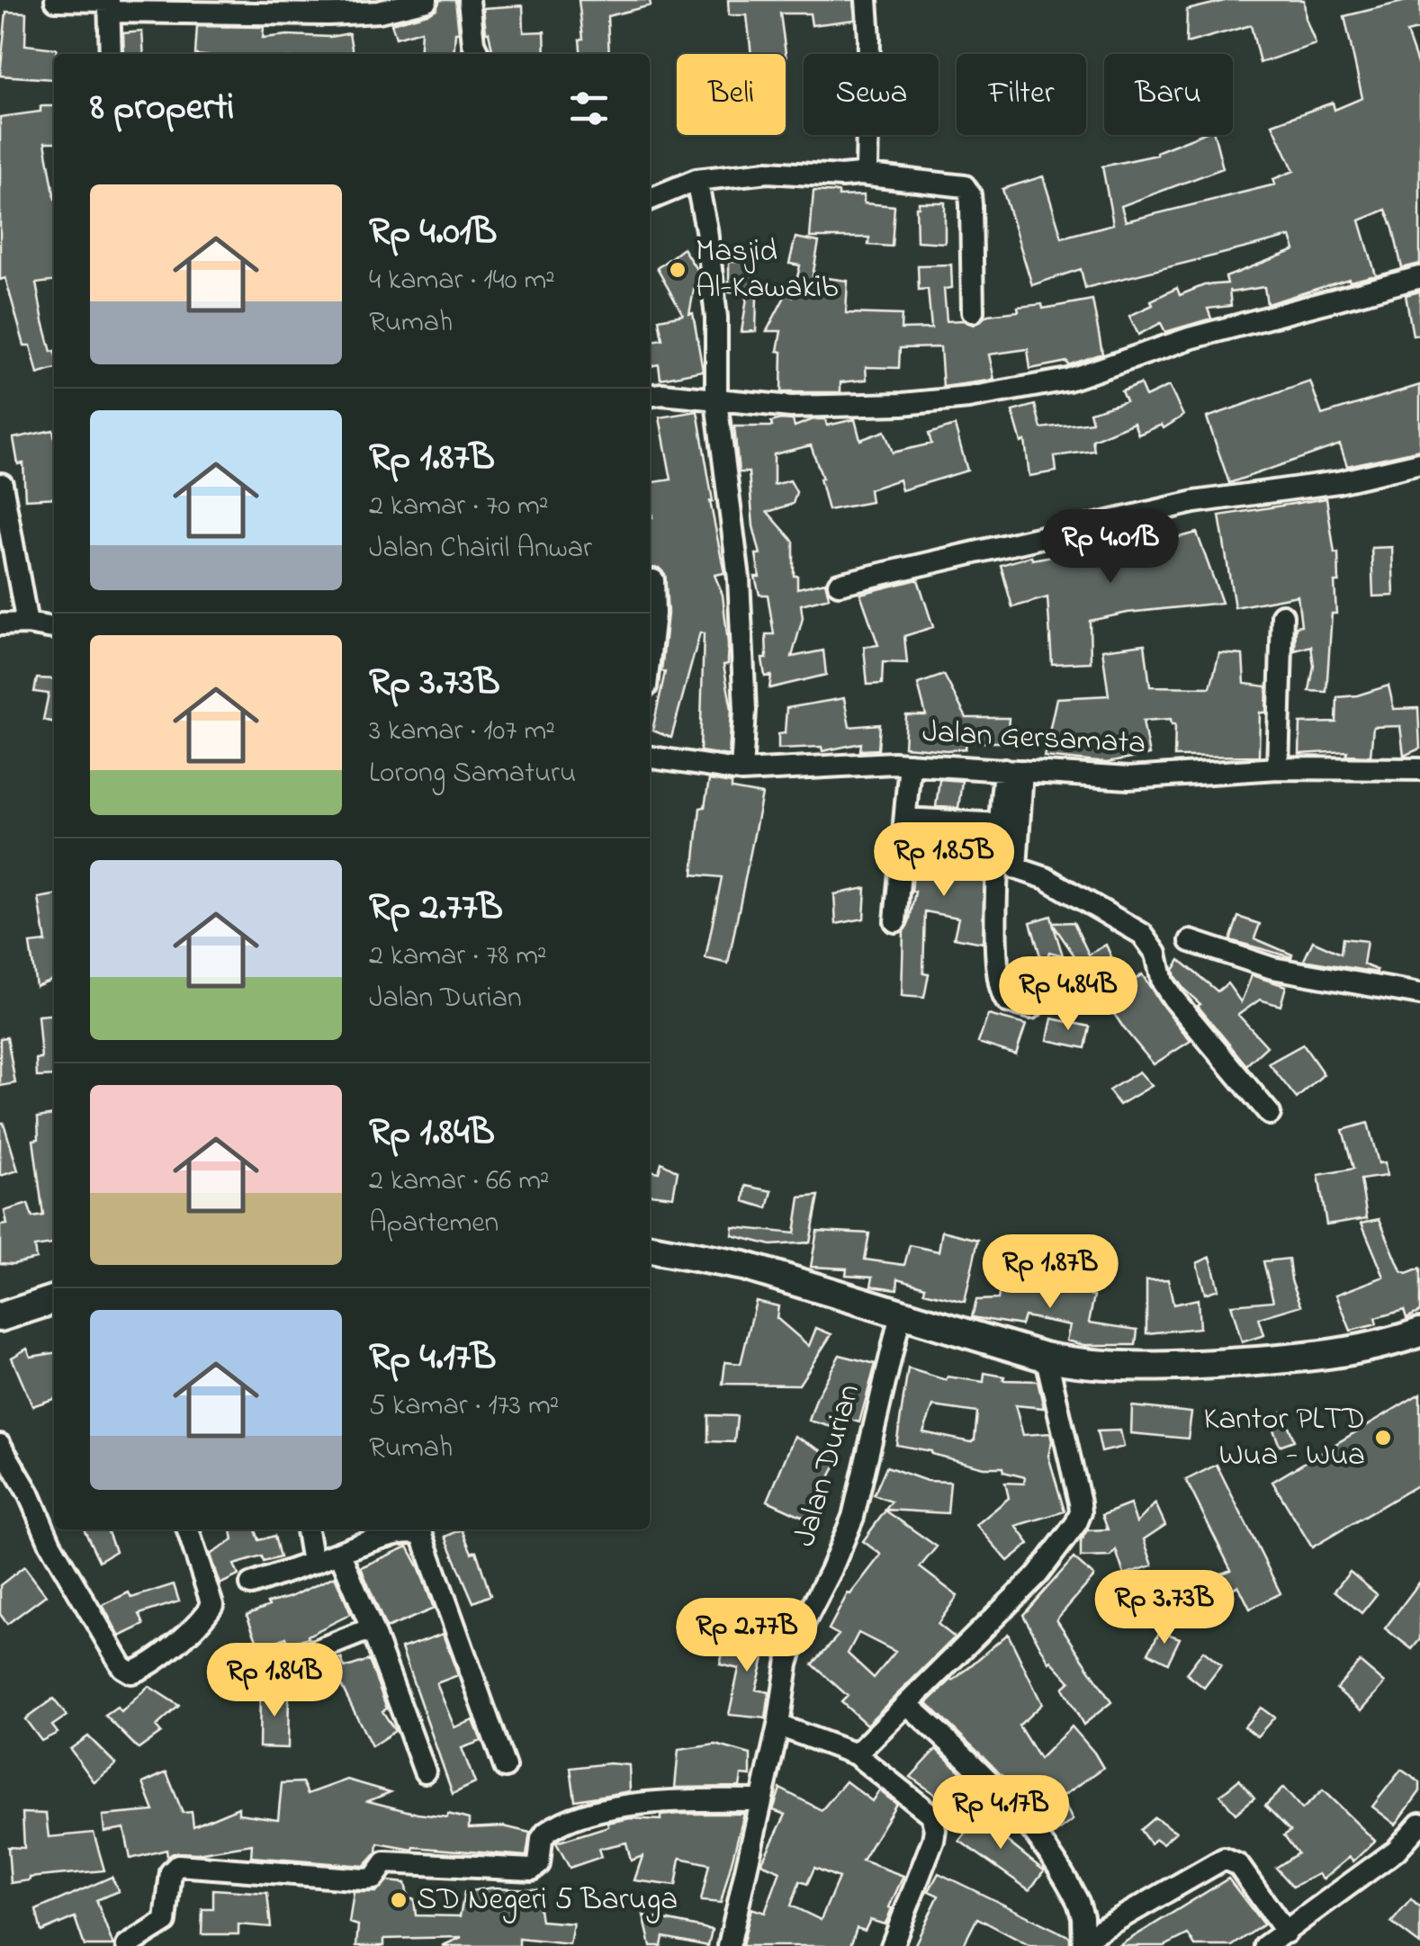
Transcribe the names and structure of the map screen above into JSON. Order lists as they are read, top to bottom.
{
  "streets": {
    "street": ["Jalan Gersamata", "Jalan Durian"]
  },
  "places": ["Masjid Al-Kawakib", "Kantor PLTD Wua - Wua", "SD Negeri 5 Baruga"],
  "page": {
    "chip": [
      "Beli",
      "Sewa",
      "Filter",
      "Baru"
    ],
    "heading": "8 properti",
    "list": [
      {
        "name": "Rp 4.01B",
        "note": "4 kamar · 140 m² · Rumah"
      },
      {
        "name": "Rp 1.87B",
        "note": "2 kamar · 70 m² · Jalan Chairil Anwar"
      },
      {
        "name": "Rp 3.73B",
        "note": "3 kamar · 107 m² · Lorong Samaturu"
      },
      {
        "name": "Rp 2.77B",
        "note": "2 kamar · 78 m² · Jalan Durian"
      },
      {
        "name": "Rp 1.84B",
        "note": "2 kamar · 66 m² · Apartemen"
      },
      {
        "name": "Rp 4.17B",
        "note": "5 kamar · 173 m² · Rumah"
      }
    ],
    "price": [
      "Rp 4.01B",
      "Rp 1.85B",
      "Rp 4.84B",
      "Rp 1.87B",
      "Rp 3.73B",
      "Rp 2.77B",
      "Rp 1.84B",
      "Rp 4.17B"
    ]
  }
}
